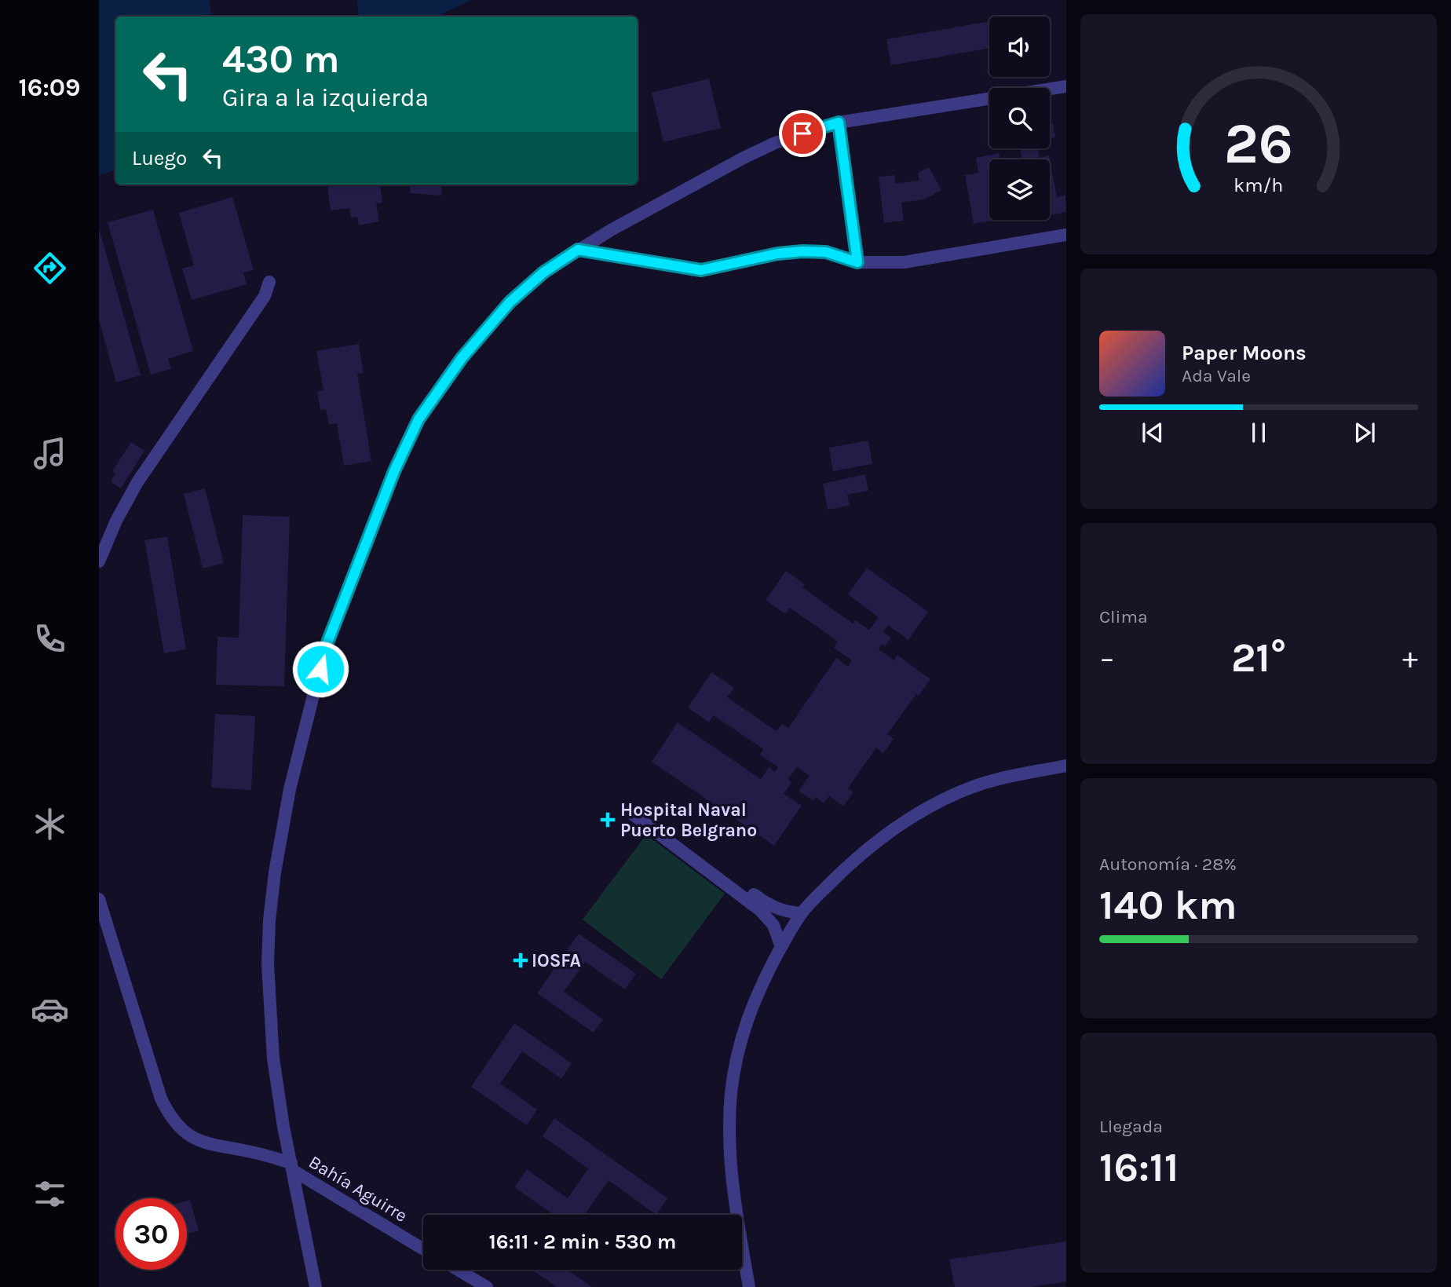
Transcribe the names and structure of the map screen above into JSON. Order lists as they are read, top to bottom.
{
  "streets": {
    "street": ["Bahía Aguirre"]
  },
  "places": {
    "health": ["Hospital Naval Puerto Belgrano", "IOSFA"]
  },
  "page": {
    "tabs": "16:09",
    "turn": ["430 m", "Gira a la izquierda"],
    "then": "Luego",
    "song": ["Paper Moons", "Ada Vale"],
    "tile": [
      "Clima",
      ["Autonomía · 28%", "140 km"],
      ["Llegada", "16:11"]
    ],
    "heat": ["−", "21°", "+"],
    "limit": "30",
    "trip": "16:11 · 2 min · 530 m",
    "gauge": ["26", "km/h"]
  }
}
